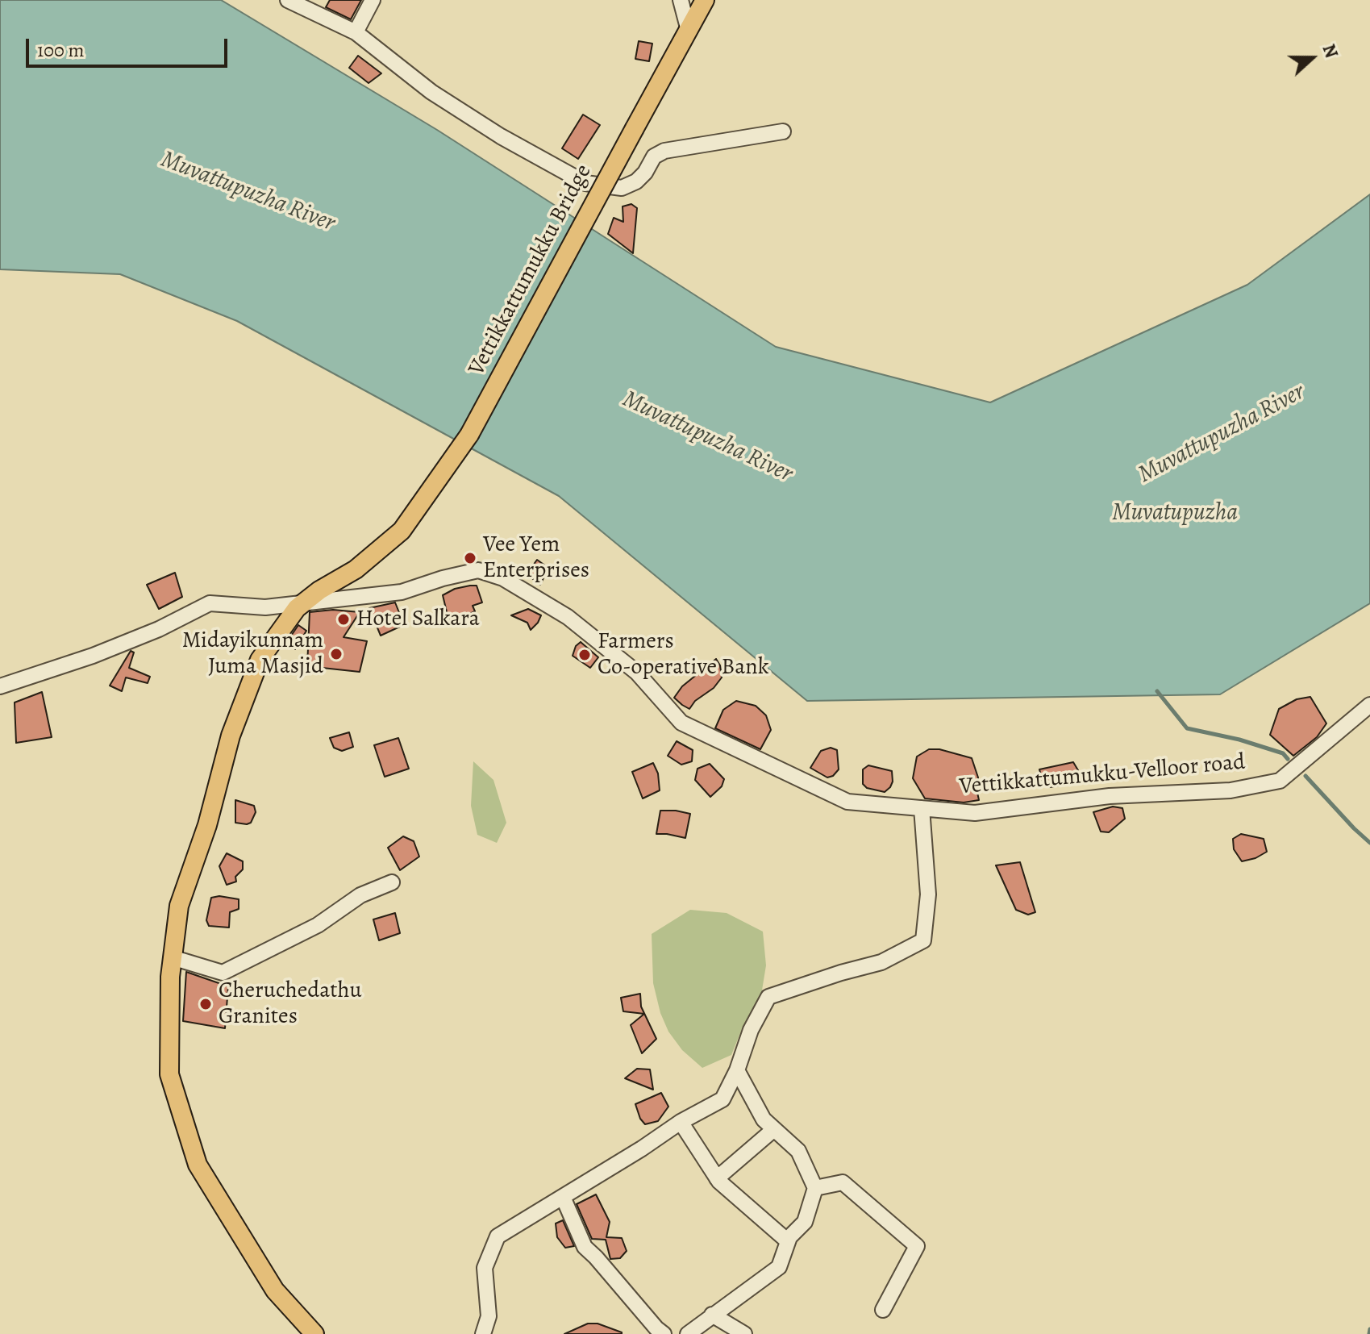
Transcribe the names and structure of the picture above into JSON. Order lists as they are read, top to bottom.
{
  "streets": {
    "main road": ["Vettikkattumukku Bridge"],
    "street": ["Vettikkattumukku-Velloor road"]
  },
  "crossings": [
    ["Vettikkattumukku Bridge", "Vettikkattumukku-Velloor road"]
  ],
  "water": ["Muvattupuzha River", "Muvatupuzha"],
  "places": [
    "Vee Yem Enterprises",
    "Hotel Salkara",
    "Midayikunnam Juma Masjid",
    "Farmers Co-operative Bank",
    "Cheruchedathu Granites"
  ],
  "scale_bar": "100 m",
  "north": "right"
}
